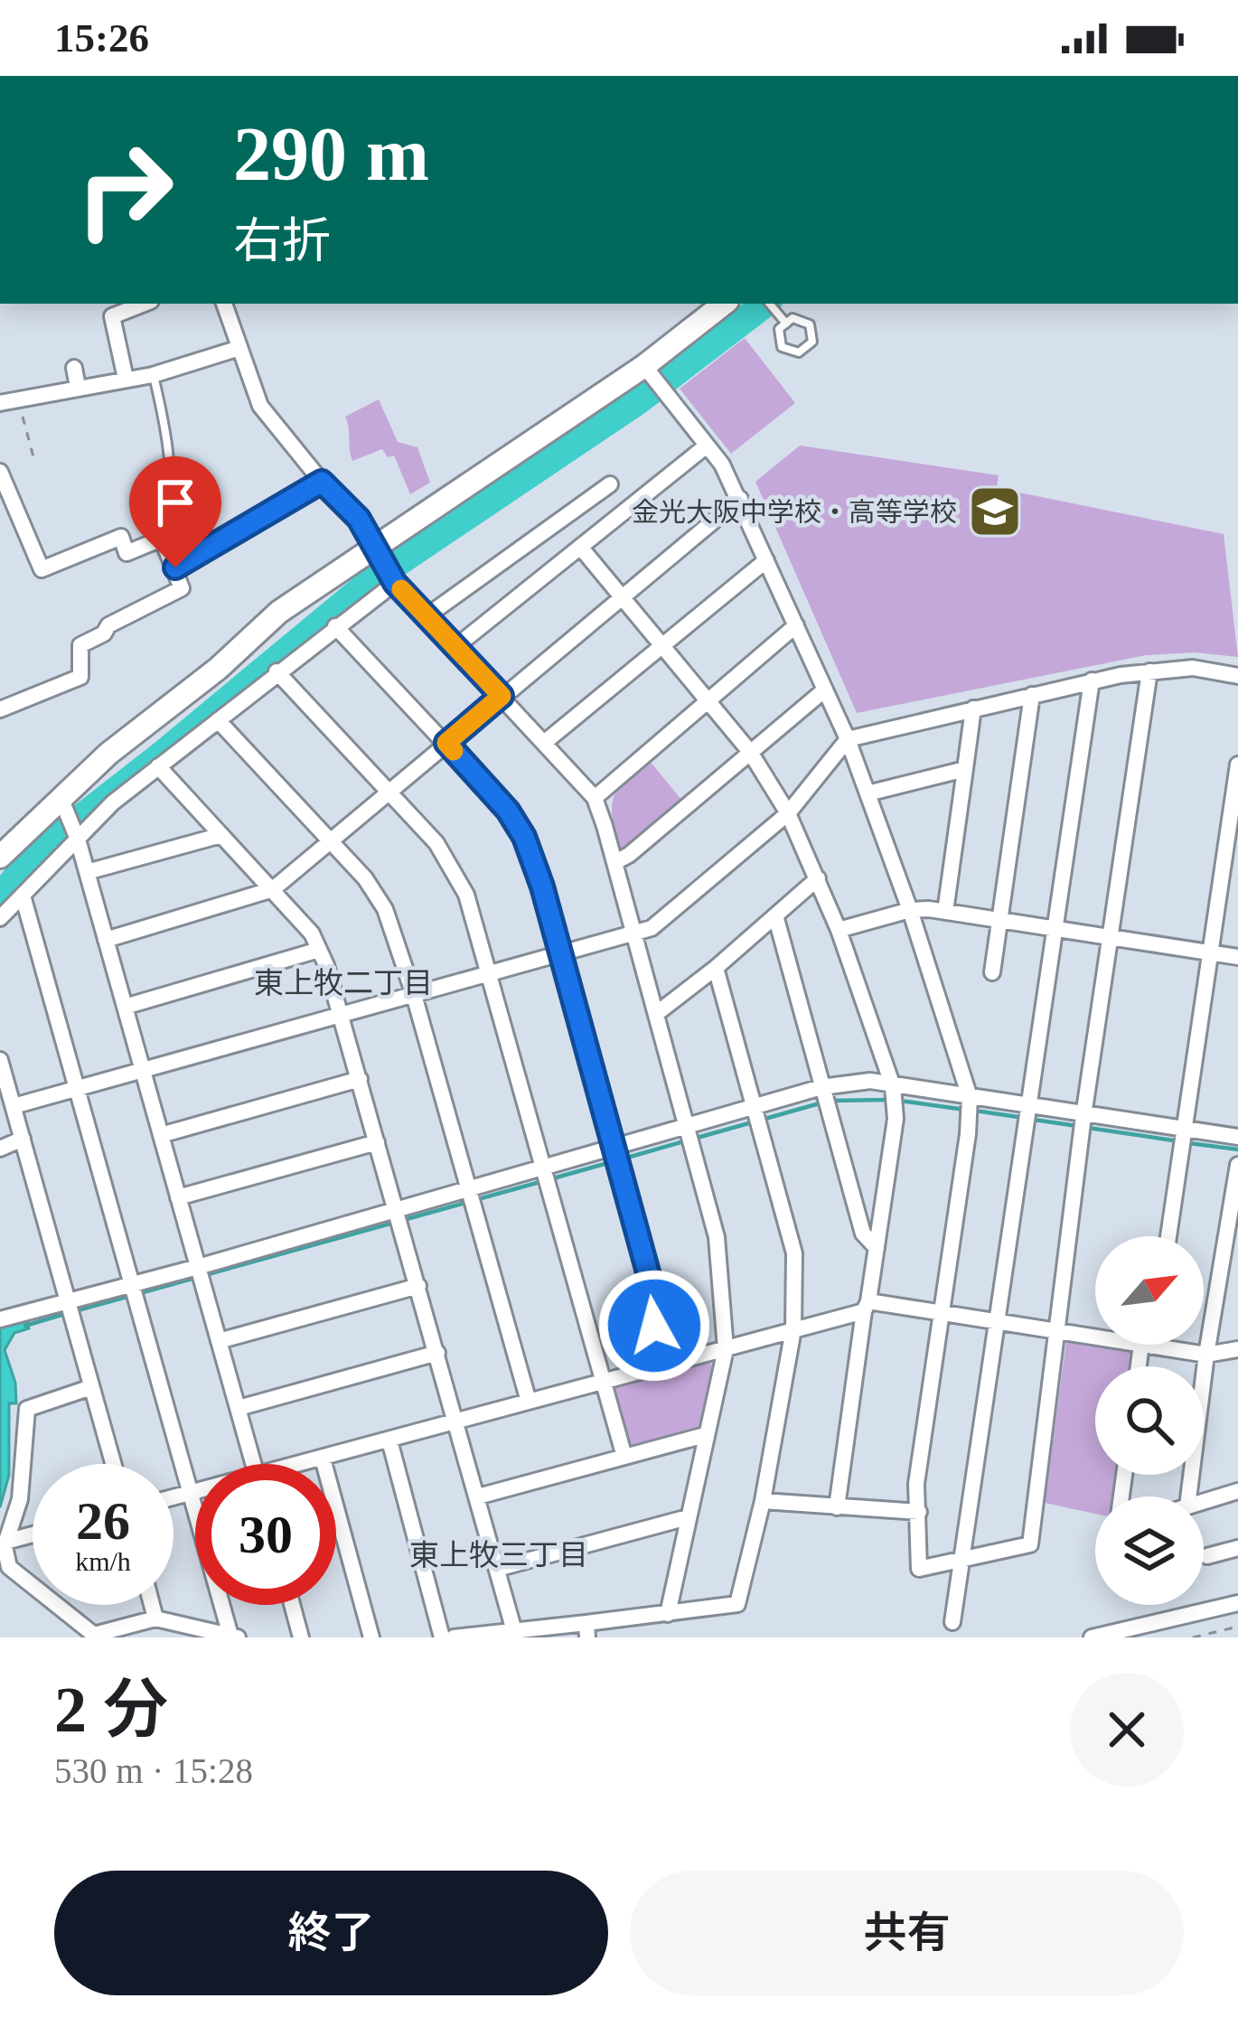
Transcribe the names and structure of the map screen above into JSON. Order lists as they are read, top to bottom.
{
  "districts": ["東上牧二丁目", "東上牧三丁目"],
  "places": {
    "school or university": ["金光大阪中学校・高等学校"]
  },
  "north": "top right",
  "page": {
    "status": "15:26",
    "turn": ["290 m", "右折"],
    "speed": "26 km/h",
    "limit": "30",
    "heading": ["2 分", "530 m · 15:28"],
    "buttons": ["終了", "共有"]
  }
}
